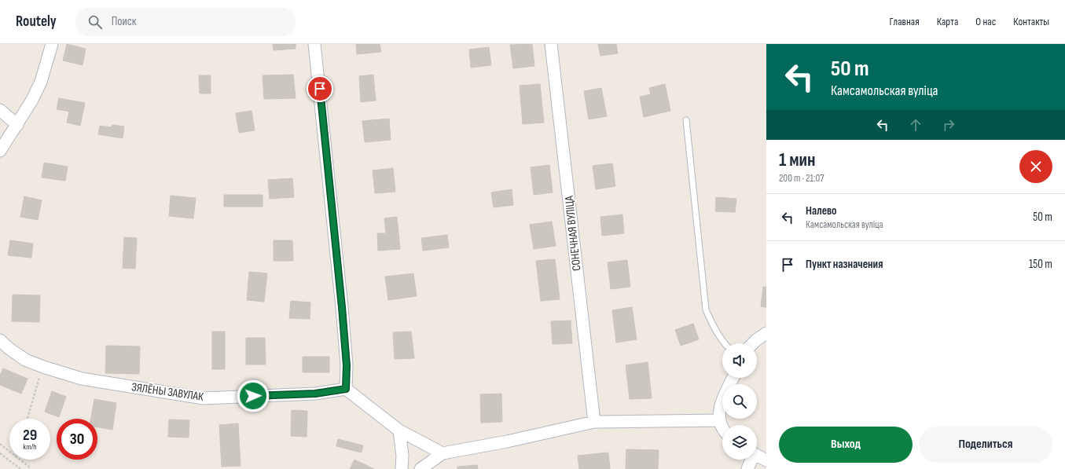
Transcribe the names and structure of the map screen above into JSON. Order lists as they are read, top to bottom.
{
  "streets": {
    "street": ["СОНЕЧНАЯ ВУЛІЦА", "ЗЯЛЁНЫ ЗАВУЛАК"]
  },
  "page": {
    "header": "Routely",
    "search": "Поиск",
    "nav": [
      "Главная",
      "Карта",
      "О нас",
      "Контакты"
    ],
    "turn": ["50 m", "Камсамольская вуліца"],
    "heading": ["1 мин", "200 m · 21:07"],
    "list": [
      {
        "name": "Налево",
        "note": "Камсамольская вуліца",
        "value": "50 m"
      },
      {
        "name": "Пункт назначения",
        "value": "150 m"
      }
    ],
    "speed": "29 km/h",
    "limit": "30",
    "buttons": ["Выход", "Поделиться"]
  }
}
